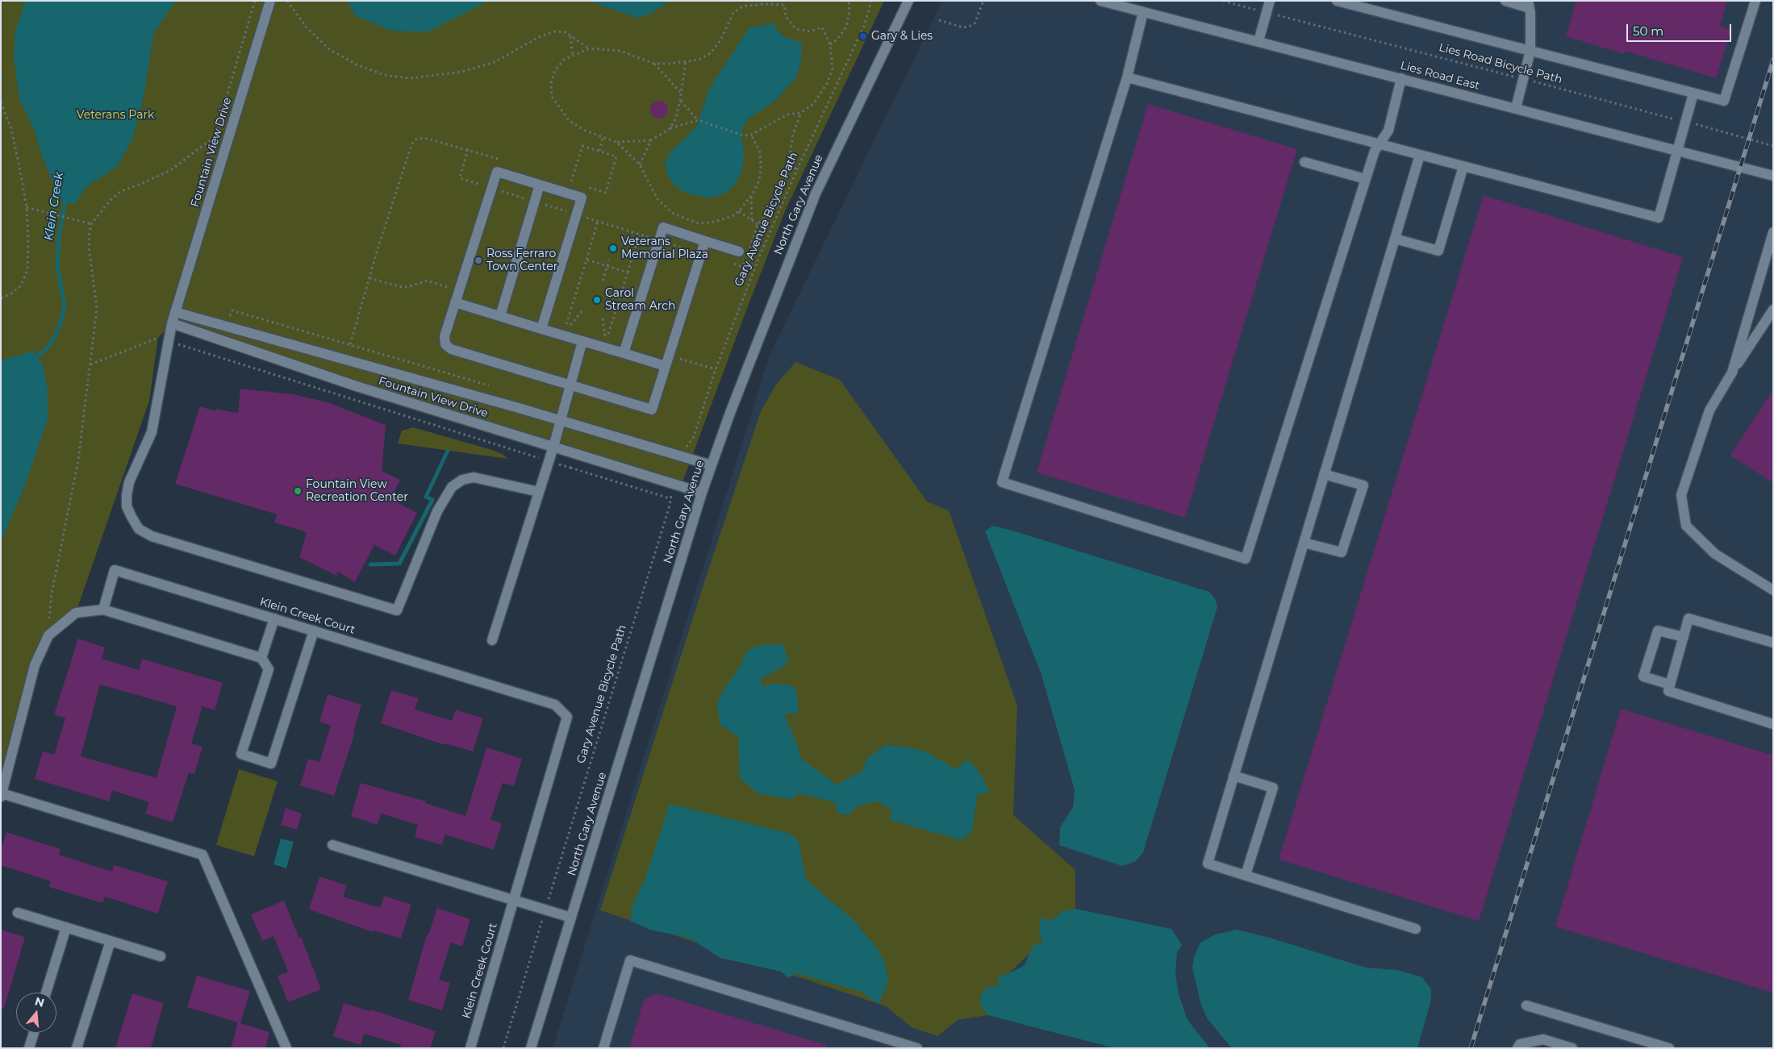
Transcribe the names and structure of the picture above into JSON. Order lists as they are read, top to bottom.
{
  "streets": {
    "street": [
      "Lies Road East",
      "Fountain View Drive",
      "North Gary Avenue",
      "Klein Creek Court"
    ],
    "path": ["Lies Road Bicycle Path", "Gary Avenue Bicycle Path"]
  },
  "crossings": [
    ["Fountain View Drive", "North Gary Avenue"]
  ],
  "water": ["Klein Creek"],
  "parks": ["Veterans Park"],
  "places": [
    "Gary & Lies",
    "Veterans Memorial Plaza",
    "Ross Ferraro Town Center",
    "Carol Stream Arch",
    "Fountain View Recreation Center"
  ],
  "scale_bar": "50 m",
  "north": "top"
}
